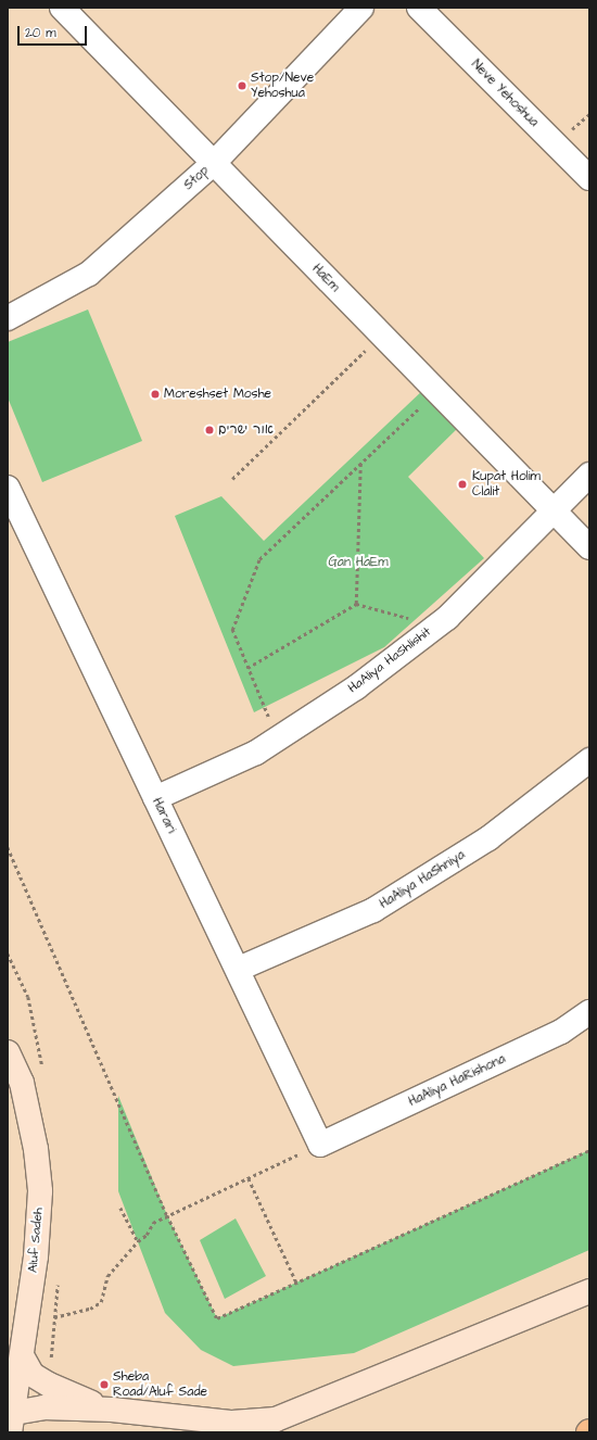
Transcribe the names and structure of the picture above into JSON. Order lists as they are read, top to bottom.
{
  "streets": {
    "main road": ["Aluf Sadeh"],
    "street": [
      "Neve Yehoshua",
      "Stop",
      "HaEm",
      "HaAliya HaShlishit",
      "Harari",
      "HaAliya HaShniya",
      "HaAliya HaRishona"
    ]
  },
  "crossings": [
    ["Stop", "HaEm"],
    ["HaEm", "HaAliya HaShlishit"],
    ["HaAliya HaShlishit", "Harari"],
    ["Harari", "HaAliya HaShniya"],
    ["Harari", "HaAliya HaRishona"]
  ],
  "parks": ["Gan HaEm"],
  "places": [
    "Stop/Neve Yehoshua",
    "Moreshset Moshe",
    "אור ישרים",
    "Kupat Holim Clalit",
    "Sheba Road/Aluf Sade"
  ],
  "scale_bar": "20 m"
}
